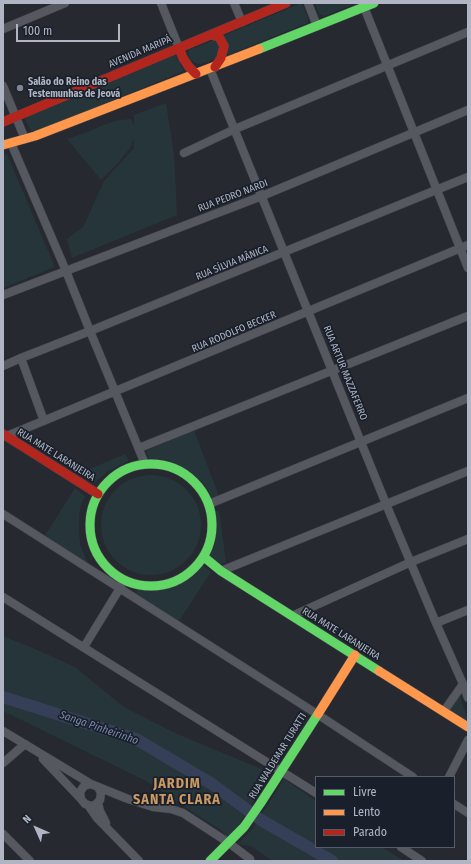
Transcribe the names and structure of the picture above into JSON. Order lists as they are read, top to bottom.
{
  "streets": {
    "street": [
      "AVENIDA MARIPÁ",
      "RUA PEDRO NARDI",
      "RUA SÍLVIA MÂNICA",
      "RUA RODOLFO BECKER",
      "RUA ARTUR MAZZAFERRO",
      "RUA MATE LARANJEIRA",
      "RUA WALDEMAR TURATTI"
    ]
  },
  "crossings": [
    ["AVENIDA MARIPÁ", "RUA ARTUR MAZZAFERRO"],
    ["RUA PEDRO NARDI", "RUA ARTUR MAZZAFERRO"],
    ["RUA SÍLVIA MÂNICA", "RUA ARTUR MAZZAFERRO"],
    ["RUA RODOLFO BECKER", "RUA ARTUR MAZZAFERRO"],
    ["RUA RODOLFO BECKER", "RUA MATE LARANJEIRA"],
    ["RUA MATE LARANJEIRA", "RUA WALDEMAR TURATTI"]
  ],
  "districts": ["JARDIM SANTA CLARA"],
  "water": ["Sanga Pinheirinho"],
  "places": ["Salão do Reino das Testemunhas de Jeová"],
  "legend": ["Livre", "Lento", "Parado"],
  "scale_bar": "100 m",
  "north": "top left"
}
